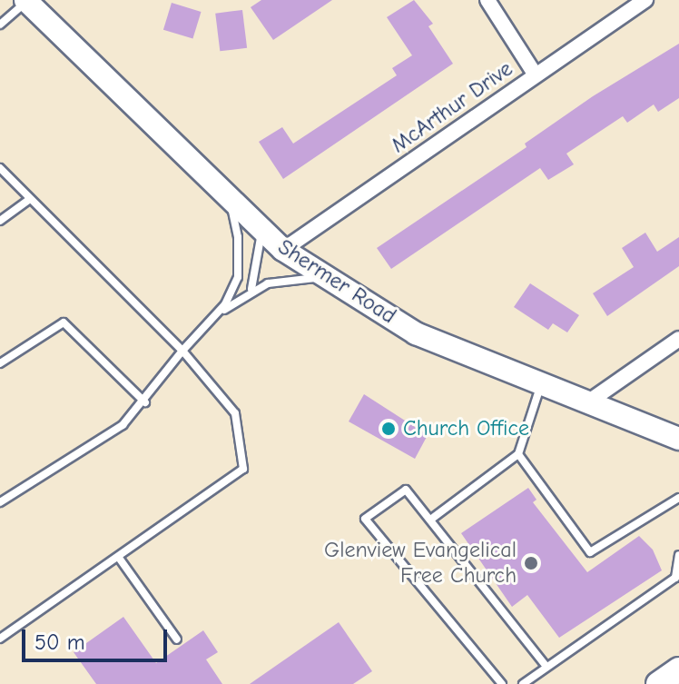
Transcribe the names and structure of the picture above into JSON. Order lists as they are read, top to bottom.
{
  "streets": {
    "main road": ["Shermer Road"],
    "street": ["McArthur Drive"]
  },
  "crossings": [
    ["McArthur Drive", "Shermer Road"]
  ],
  "places": ["Church Office", "Glenview Evangelical Free Church"],
  "scale_bar": "50 m"
}
